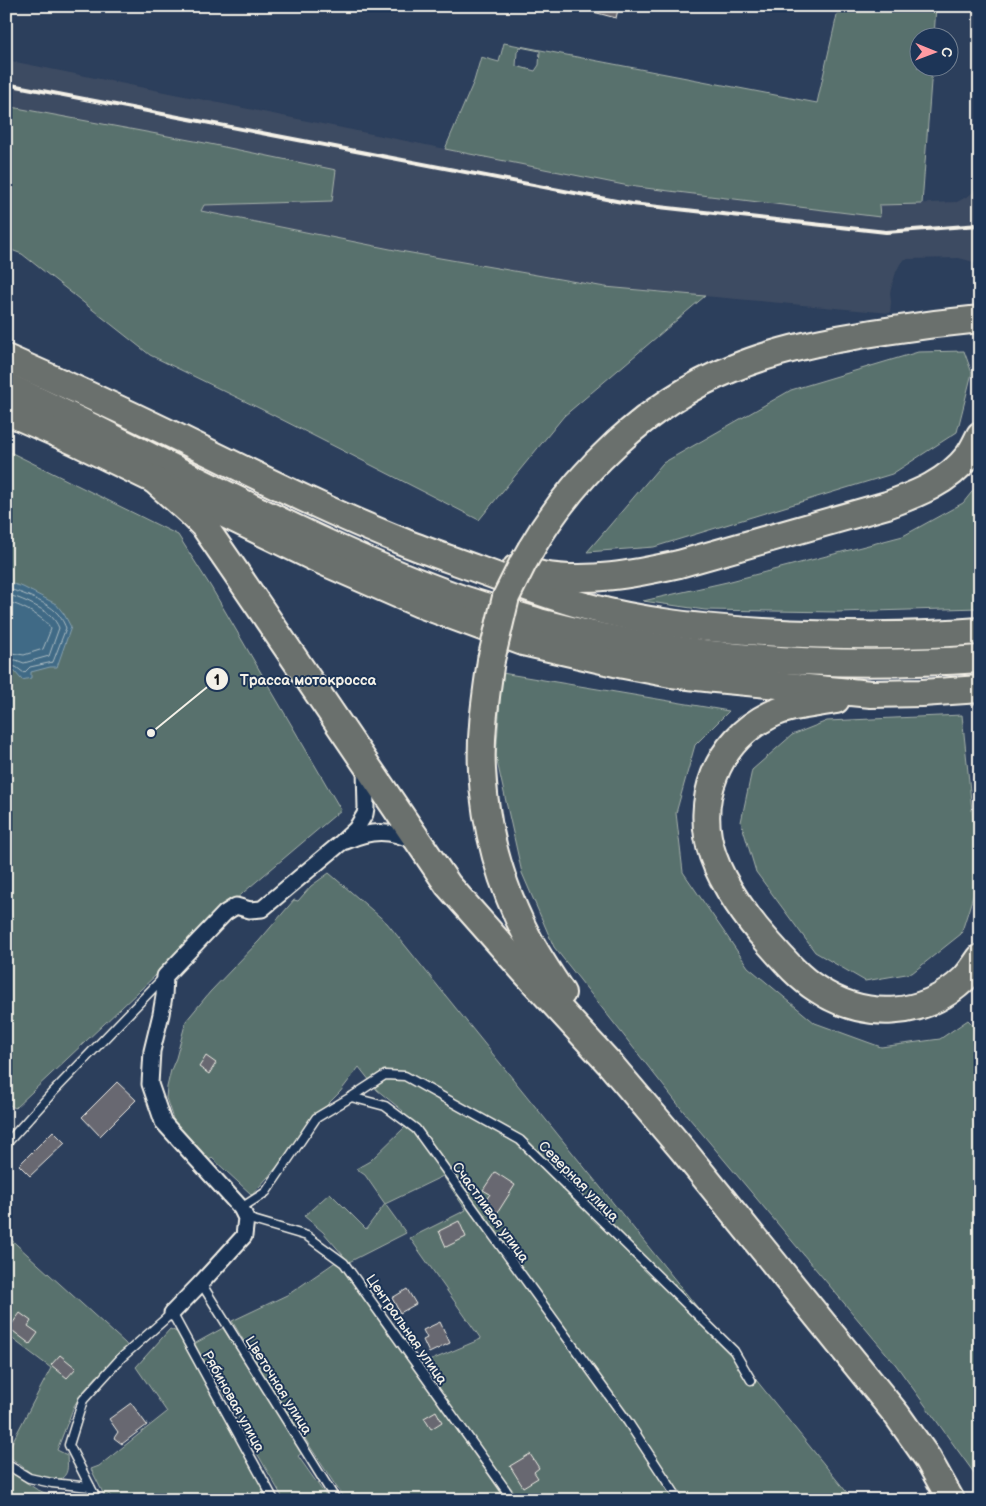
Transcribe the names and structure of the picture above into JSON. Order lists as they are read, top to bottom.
{
  "streets": {
    "lane": [
      "Северная улица",
      "Счастливая улица",
      "Центральная улица",
      "Цветочная улица",
      "Рябиновая улица"
    ]
  },
  "crossings": [
    ["Северная улица", "Счастливая улица"]
  ],
  "places": ["Трасса мотокросса"],
  "north": "right"
}
